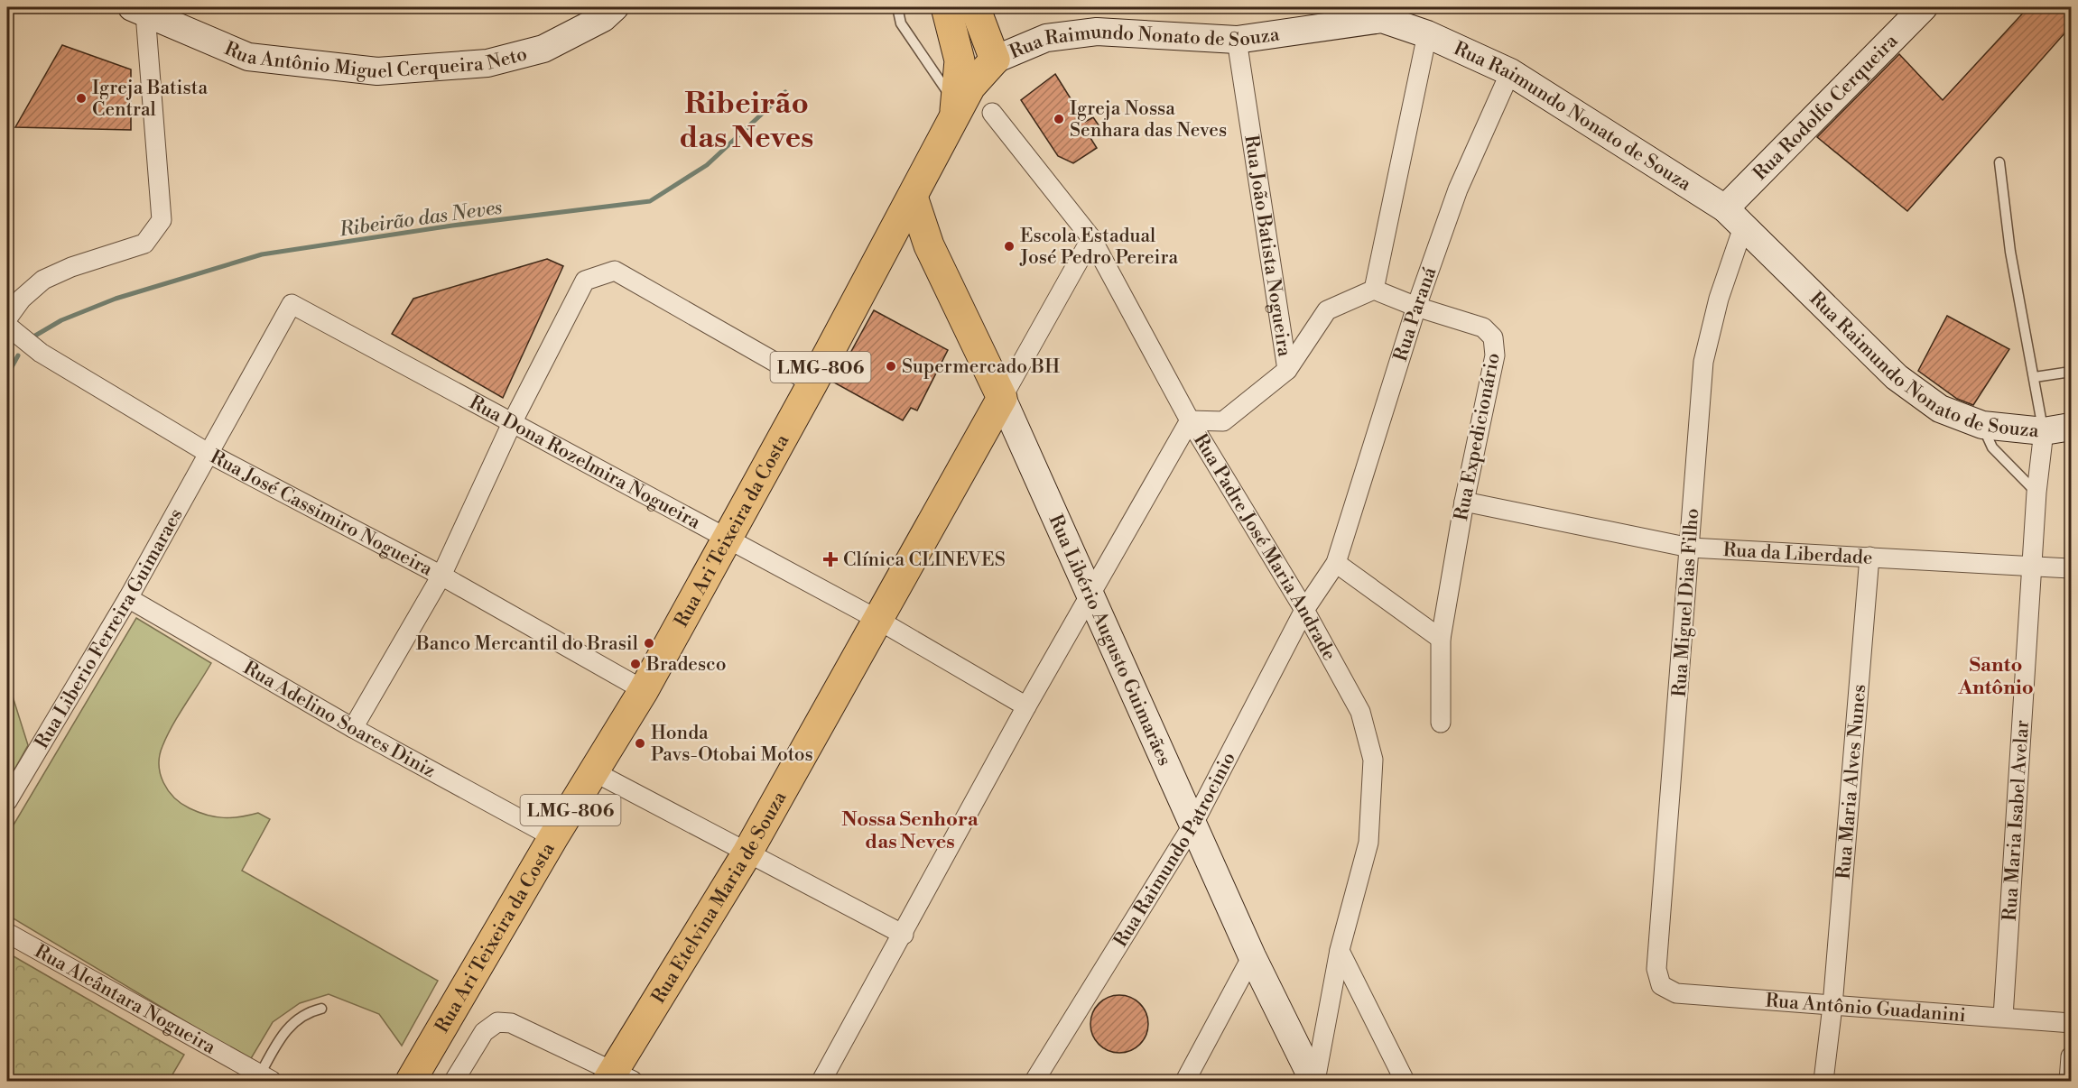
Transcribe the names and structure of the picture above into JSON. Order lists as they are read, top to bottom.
{
  "streets": {
    "highway": [
      "LMG-806",
      "Rua Ari Teixeira da Costa",
      "Rua Libério Augusto Guimarães",
      "Rua Etelvina Maria de Souza"
    ],
    "street": [
      "Rua Raimundo Nonato de Souza",
      "Rua Antônio Miguel Cerqueira Neto",
      "Rua Rodolfo Cerqueira",
      "Rua João Batista Nogueira",
      "Rua Paraná",
      "Rua Expedicionário",
      "Rua Dona Rozelmira Nogueira",
      "Rua José Cassimiro Nogueira",
      "Rua Padre José Maria Andrade",
      "Rua da Liberdade",
      "Rua Miguel Dias Filho",
      "Rua Liberio Ferreira Guimaraes",
      "Rua Adelino Soares Diniz",
      "Rua Maria Alves Nunes",
      "Rua Maria Isabel Avelar",
      "Rua Raimundo Patrocinio",
      "Rua Alcântara Nogueira",
      "Rua Antônio Guadanini"
    ]
  },
  "crossings": [
    ["Rua Raimundo Nonato de Souza", "Rua Rodolfo Cerqueira"],
    ["Rua Raimundo Nonato de Souza", "Rua João Batista Nogueira"],
    ["Rua Raimundo Nonato de Souza", "Rua Paraná"],
    ["Rua Raimundo Nonato de Souza", "Rua Ari Teixeira da Costa"],
    ["Rua Raimundo Nonato de Souza", "Rua Miguel Dias Filho"],
    ["Rua Raimundo Nonato de Souza", "Rua Maria Isabel Avelar"],
    ["Rua Rodolfo Cerqueira", "Rua Miguel Dias Filho"],
    ["Rua João Batista Nogueira", "Rua Padre José Maria Andrade"],
    ["Rua Paraná", "Rua Expedicionário"],
    ["Rua Paraná", "Rua Padre José Maria Andrade"],
    ["Rua Paraná", "Rua Raimundo Patrocinio"],
    ["LMG-806", "Rua Ari Teixeira da Costa"],
    ["Rua Expedicionário", "Rua da Liberdade"],
    ["Rua Dona Rozelmira Nogueira", "Rua José Cassimiro Nogueira"],
    ["Rua Dona Rozelmira Nogueira", "Rua Ari Teixeira da Costa"],
    ["Rua Dona Rozelmira Nogueira", "Rua Liberio Ferreira Guimaraes"],
    ["Rua Dona Rozelmira Nogueira", "Rua Etelvina Maria de Souza"],
    ["Rua José Cassimiro Nogueira", "Rua Ari Teixeira da Costa"],
    ["Rua José Cassimiro Nogueira", "Rua Liberio Ferreira Guimaraes"],
    ["Rua Ari Teixeira da Costa", "Rua Libério Augusto Guimarães"],
    ["Rua Ari Teixeira da Costa", "Rua Adelino Soares Diniz"],
    ["Rua Padre José Maria Andrade", "Rua Libério Augusto Guimarães"],
    ["Rua Padre José Maria Andrade", "Rua Raimundo Patrocinio"],
    ["Rua da Liberdade", "Rua Miguel Dias Filho"],
    ["Rua da Liberdade", "Rua Maria Alves Nunes"],
    ["Rua da Liberdade", "Rua Maria Isabel Avelar"],
    ["Rua Miguel Dias Filho", "Rua Antônio Guadanini"],
    ["Rua Liberio Ferreira Guimaraes", "Rua Adelino Soares Diniz"],
    ["Rua Libério Augusto Guimarães", "Rua Raimundo Patrocinio"],
    ["Rua Libério Augusto Guimarães", "Rua Etelvina Maria de Souza"],
    ["Rua Maria Alves Nunes", "Rua Antônio Guadanini"],
    ["Rua Maria Isabel Avelar", "Rua Antônio Guadanini"]
  ],
  "districts": ["Ribeirão das Neves", "Santo Antônio", "Nossa Senhora das Neves"],
  "water": ["Ribeirão das Neves"],
  "places": {
    "other": [
      "Igreja Batista Central",
      "Igreja Nossa Senhara das Neves",
      "Escola Estadual José Pedro Pereira",
      "Supermercado BH",
      "Banco Mercantil do Brasil",
      "Bradesco",
      "Honda Pavs-Otobai Motos"
    ],
    "health": ["Clínica CLINEVES"]
  }
}
